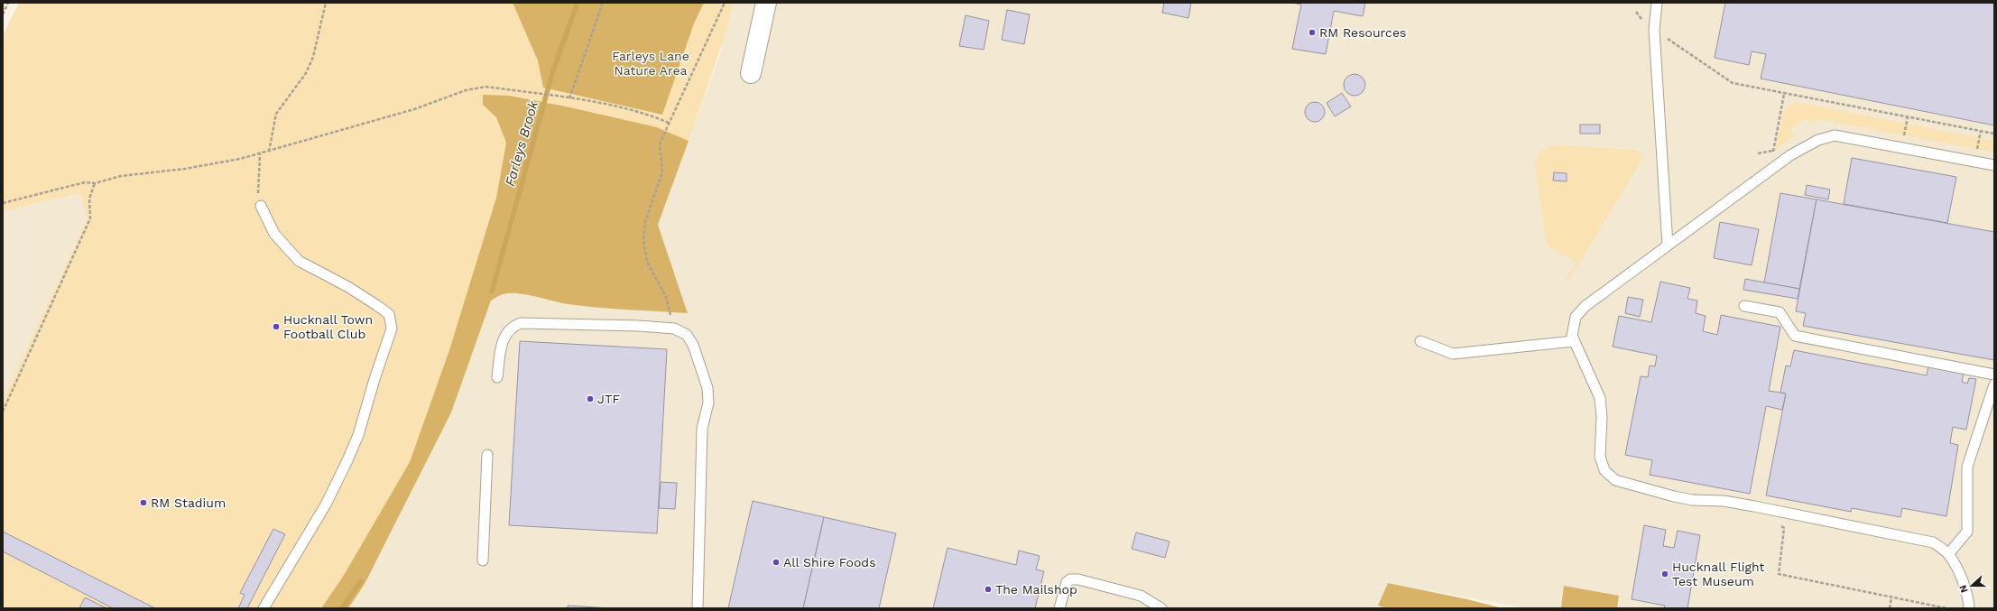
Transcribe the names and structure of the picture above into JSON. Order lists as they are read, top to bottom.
{
  "water": ["Farleys Brook"],
  "parks": ["Farleys Lane Nature Area"],
  "places": [
    "RM Resources",
    "Hucknall Town Football Club",
    "JTF",
    "RM Stadium",
    "All Shire Foods",
    "Hucknall Flight Test Museum",
    "The Mailshop"
  ],
  "north": "left"
}
